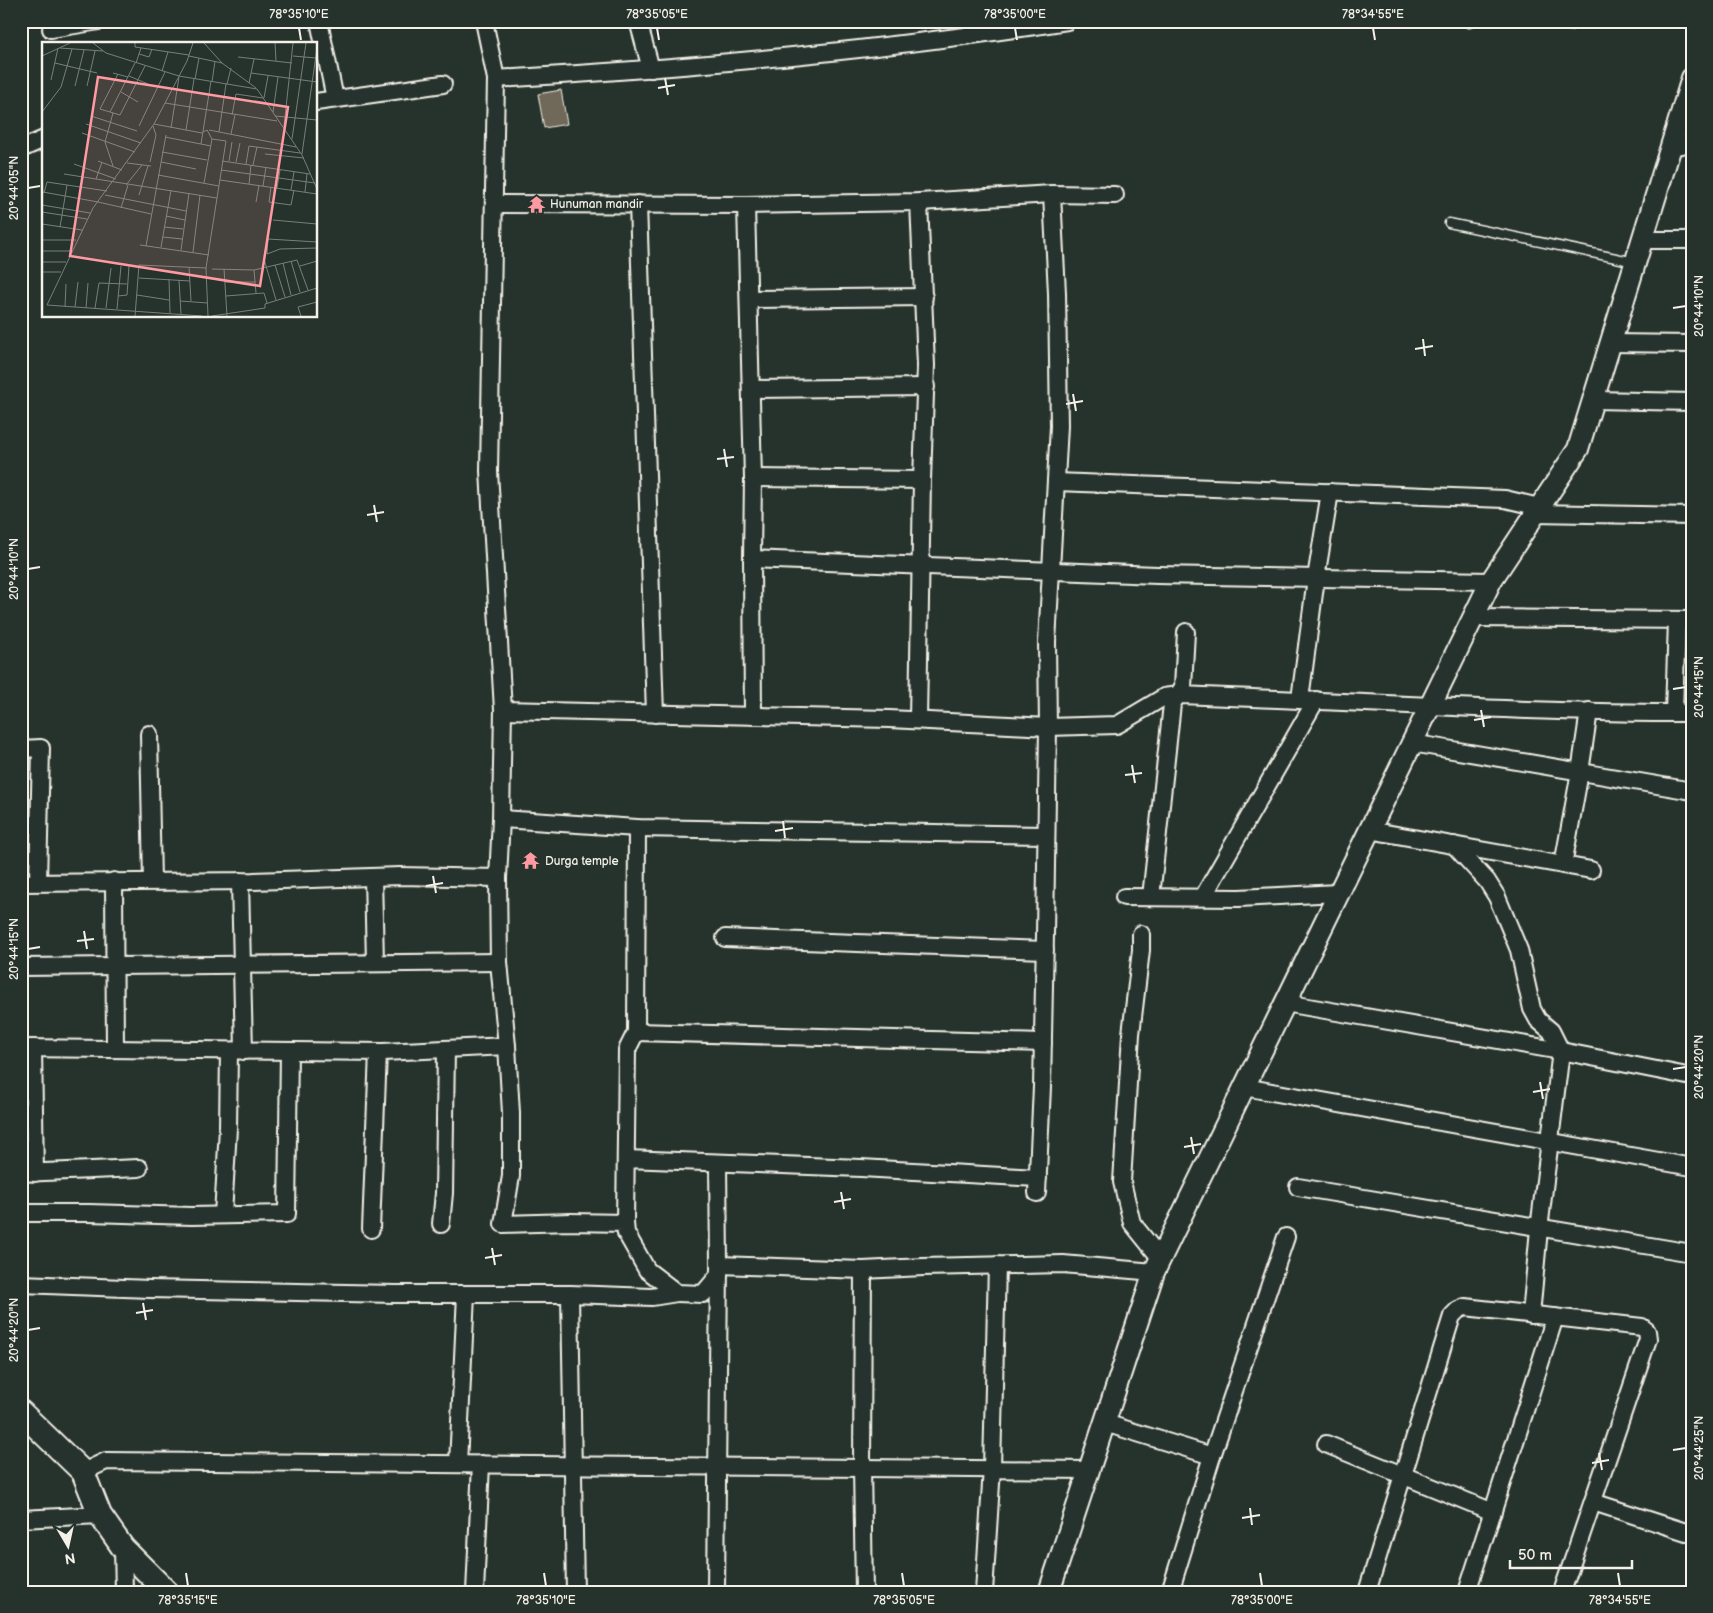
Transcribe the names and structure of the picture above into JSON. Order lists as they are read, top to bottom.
{
  "places": {
    "temple": ["Hunuman mandir", "Durga temple"]
  },
  "scale_bar": "50 m",
  "north": "bottom",
  "coordinates": [
    "78°35'10\"E",
    "78°35'05\"E",
    "78°35'00\"E",
    "78°34'55\"E",
    "20°44'05\"N",
    "20°44'10\"N",
    "20°44'15\"N",
    "20°44'20\"N",
    "20°44'25\"N",
    "78°35'15\"E"
  ]
}
